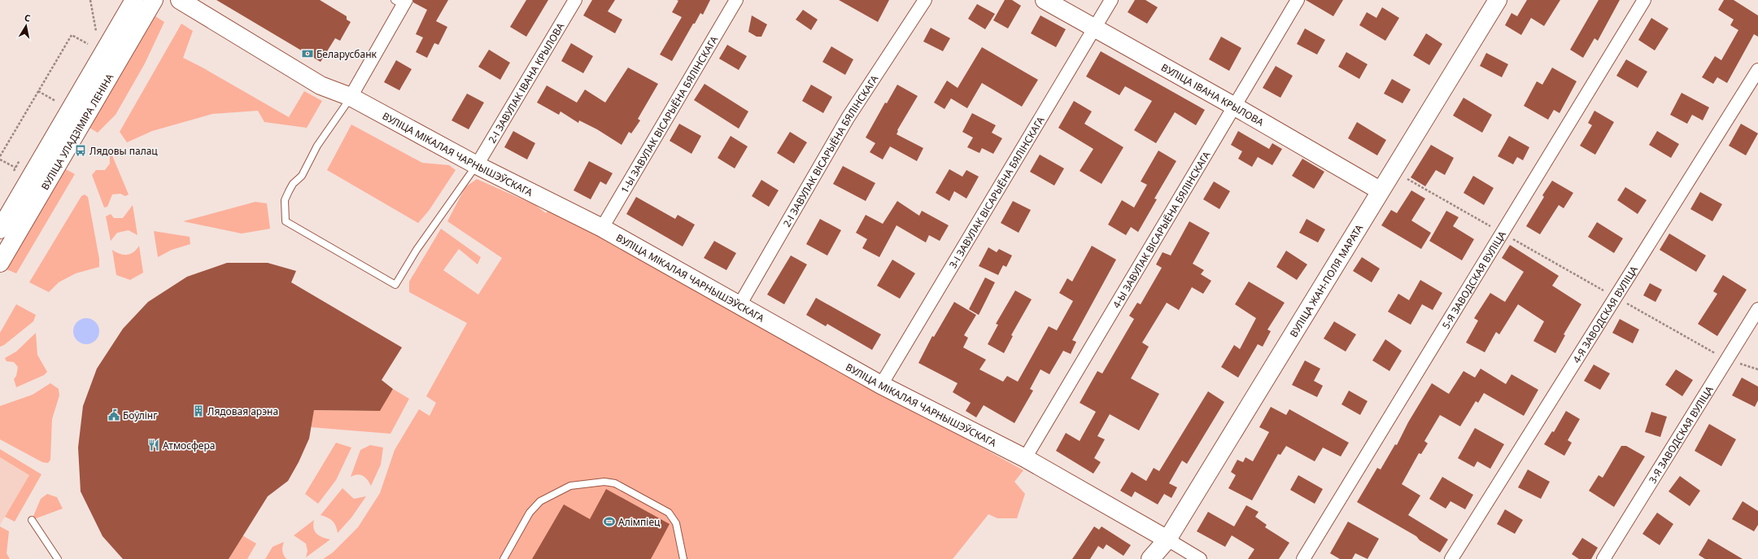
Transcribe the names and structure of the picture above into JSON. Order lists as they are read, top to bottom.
{
  "streets": {
    "street": [
      "2-І ЗАВУЛАК ІВАНА КРЫЛОВА",
      "ВУЛІЦА ІВАНА КРЫЛОВА",
      "1-Ы ЗАВУЛАК ВІСАРЫЁНА БЯЛІНСКАГА",
      "ВУЛІЦА УЛАДЗІМІРА ЛЕНІНА",
      "2-І ЗАВУЛАК ВІСАРЫЁНА БЯЛІНСКАГА",
      "ВУЛІЦА МІКАЛАЯ ЧАРНЫШЭЎСКАГА",
      "3-І ЗАВУЛАК ВІСАРЫЁНА БЯЛІНСКАГА",
      "4-Ы ЗАВУЛАК ВІСАРЫЁНА БЯЛІНСКАГА",
      "5-Я ЗАВОДСКАЯ ВУЛІЦА",
      "ВУЛІЦА ЖАН-ПОЛЯ МАРАТА",
      "4-Я ЗАВОДСКАЯ ВУЛІЦА",
      "3-Я ЗАВОДСКАЯ ВУЛІЦА"
    ]
  },
  "crossings": [
    ["2-І ЗАВУЛАК ІВАНА КРЫЛОВА", "ВУЛІЦА МІКАЛАЯ ЧАРНЫШЭЎСКАГА"],
    ["ВУЛІЦА ІВАНА КРЫЛОВА", "3-І ЗАВУЛАК ВІСАРЫЁНА БЯЛІНСКАГА"],
    ["ВУЛІЦА ІВАНА КРЫЛОВА", "4-Ы ЗАВУЛАК ВІСАРЫЁНА БЯЛІНСКАГА"],
    ["ВУЛІЦА ІВАНА КРЫЛОВА", "ВУЛІЦА ЖАН-ПОЛЯ МАРАТА"],
    ["1-Ы ЗАВУЛАК ВІСАРЫЁНА БЯЛІНСКАГА", "ВУЛІЦА МІКАЛАЯ ЧАРНЫШЭЎСКАГА"],
    ["2-І ЗАВУЛАК ВІСАРЫЁНА БЯЛІНСКАГА", "ВУЛІЦА МІКАЛАЯ ЧАРНЫШЭЎСКАГА"],
    ["ВУЛІЦА МІКАЛАЯ ЧАРНЫШЭЎСКАГА", "3-І ЗАВУЛАК ВІСАРЫЁНА БЯЛІНСКАГА"],
    ["ВУЛІЦА МІКАЛАЯ ЧАРНЫШЭЎСКАГА", "4-Ы ЗАВУЛАК ВІСАРЫЁНА БЯЛІНСКАГА"],
    ["ВУЛІЦА МІКАЛАЯ ЧАРНЫШЭЎСКАГА", "ВУЛІЦА ЖАН-ПОЛЯ МАРАТА"]
  ],
  "places": {
    "bank": ["Беларусбанк"],
    "bus stop": ["Лядовы палац"],
    "building": ["Лядовая арэна"],
    "public building": ["Боўлінг"],
    "restaurant": ["Атмосфера"],
    "sports": ["Алімпіец"]
  },
  "north": "top"
}
